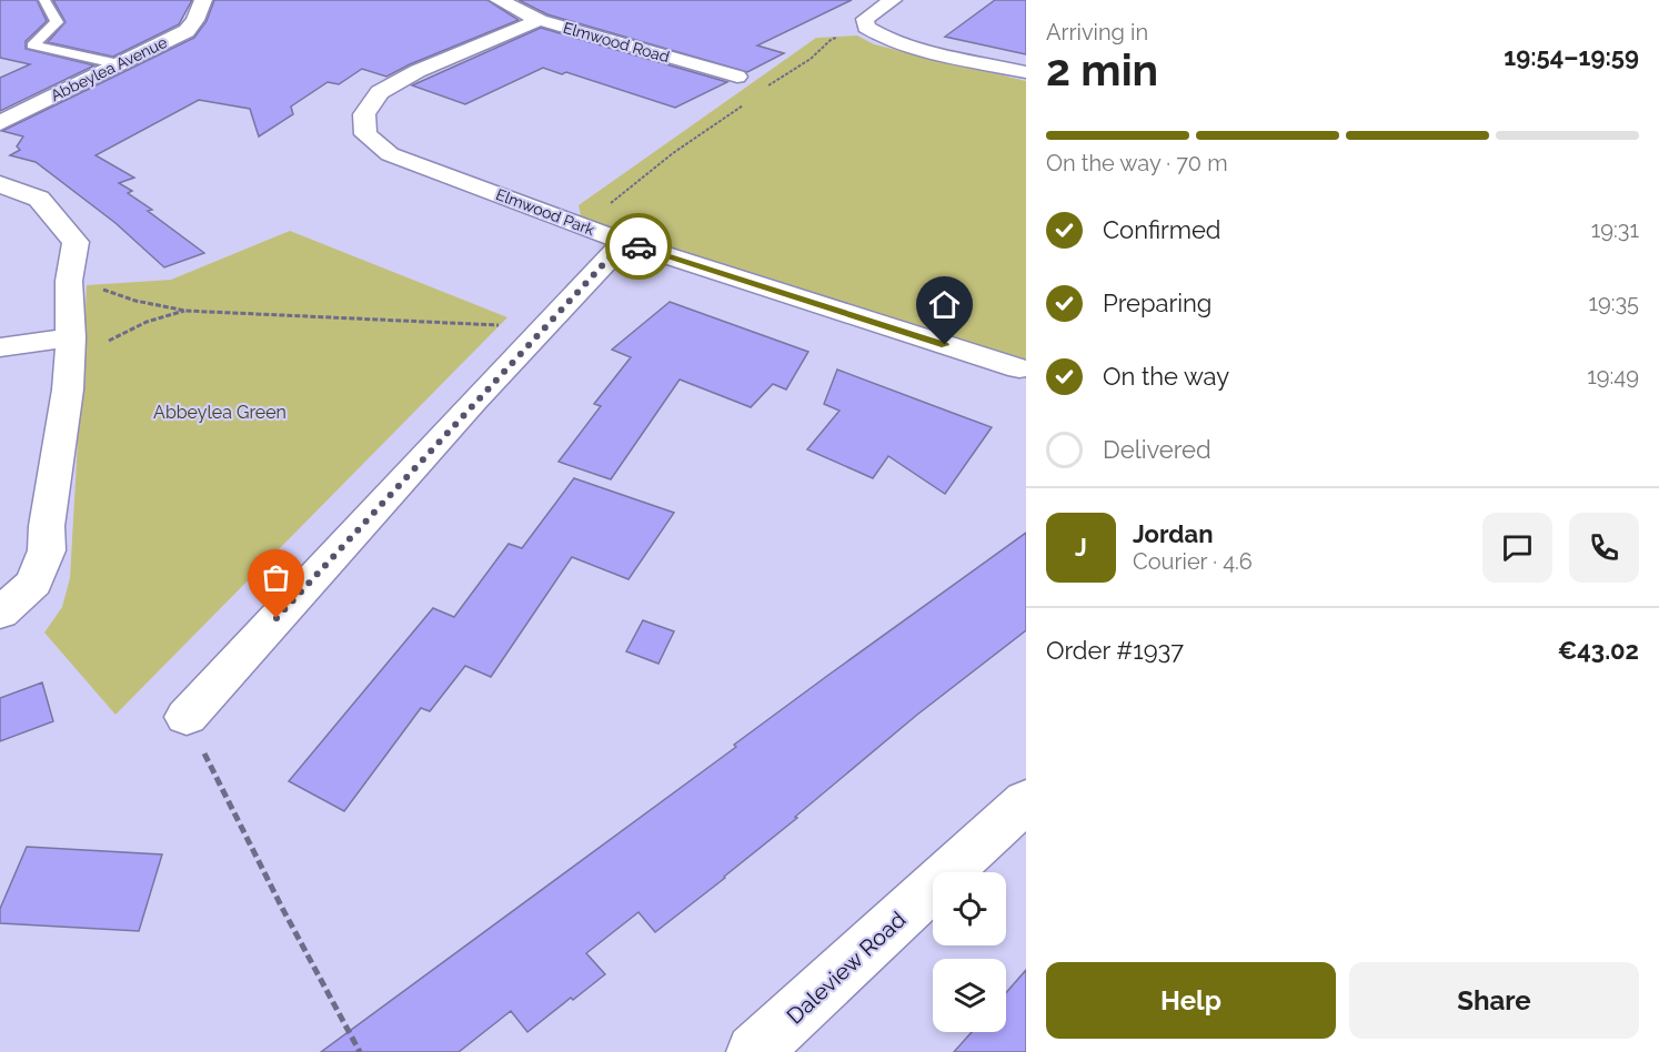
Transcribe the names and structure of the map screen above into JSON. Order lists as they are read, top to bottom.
{
  "streets": {
    "street": [
      "Elmwood Road",
      "Abbeylea Avenue",
      "Elmwood Park",
      "Daleview Road"
    ]
  },
  "crossings": [
    ["Elmwood Road", "Elmwood Park"]
  ],
  "parks": ["Abbeylea Green"],
  "page": {
    "heading": ["2 min", "Arriving in", "19:54–19:59"],
    "panel": [
      "Jordan",
      "Courier · 4.6",
      "Order #1937",
      "€43.02"
    ],
    "bar": "On the way · 70 m",
    "list": [
      ["Confirmed", "19:31"],
      ["Preparing", "19:35"],
      ["On the way", "19:49"],
      "Delivered"
    ],
    "round": "J",
    "buttons": ["Help", "Share"]
  }
}
